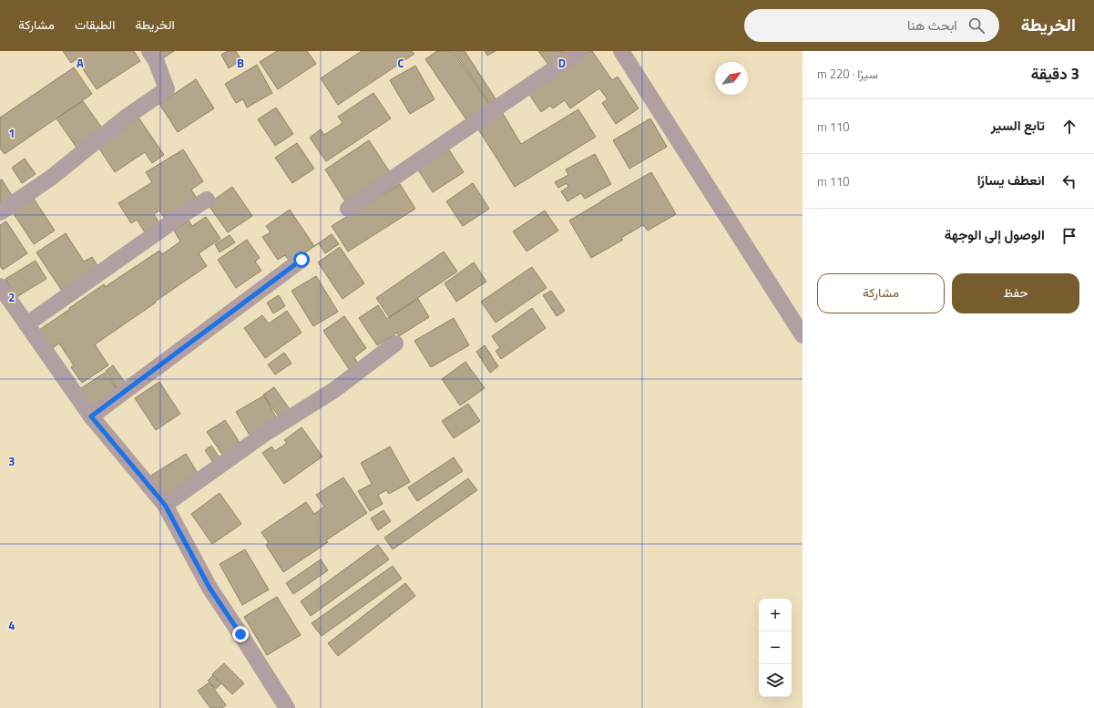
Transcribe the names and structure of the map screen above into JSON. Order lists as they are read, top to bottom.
{
  "north": "top right",
  "page": {
    "header": "الخريطة",
    "search": "ابحث هنا",
    "nav": ["الخريطة", "الطبقات", "مشاركة"],
    "heading": ["3 دقيقة", "سيرًا · 220 m"],
    "list": [
      ["تابع السير", "110 m"],
      ["انعطف يسارًا", "110 m"],
      "الوصول إلى الوجهة"
    ],
    "buttons": ["حفظ", "مشاركة"],
    "map_buttons": ["+", "−"]
  },
  "grid": {
    "columns": [
      "A",
      "B",
      "C",
      "D"
    ],
    "rows": [
      "1",
      "2",
      "3",
      "4"
    ]
  }
}
